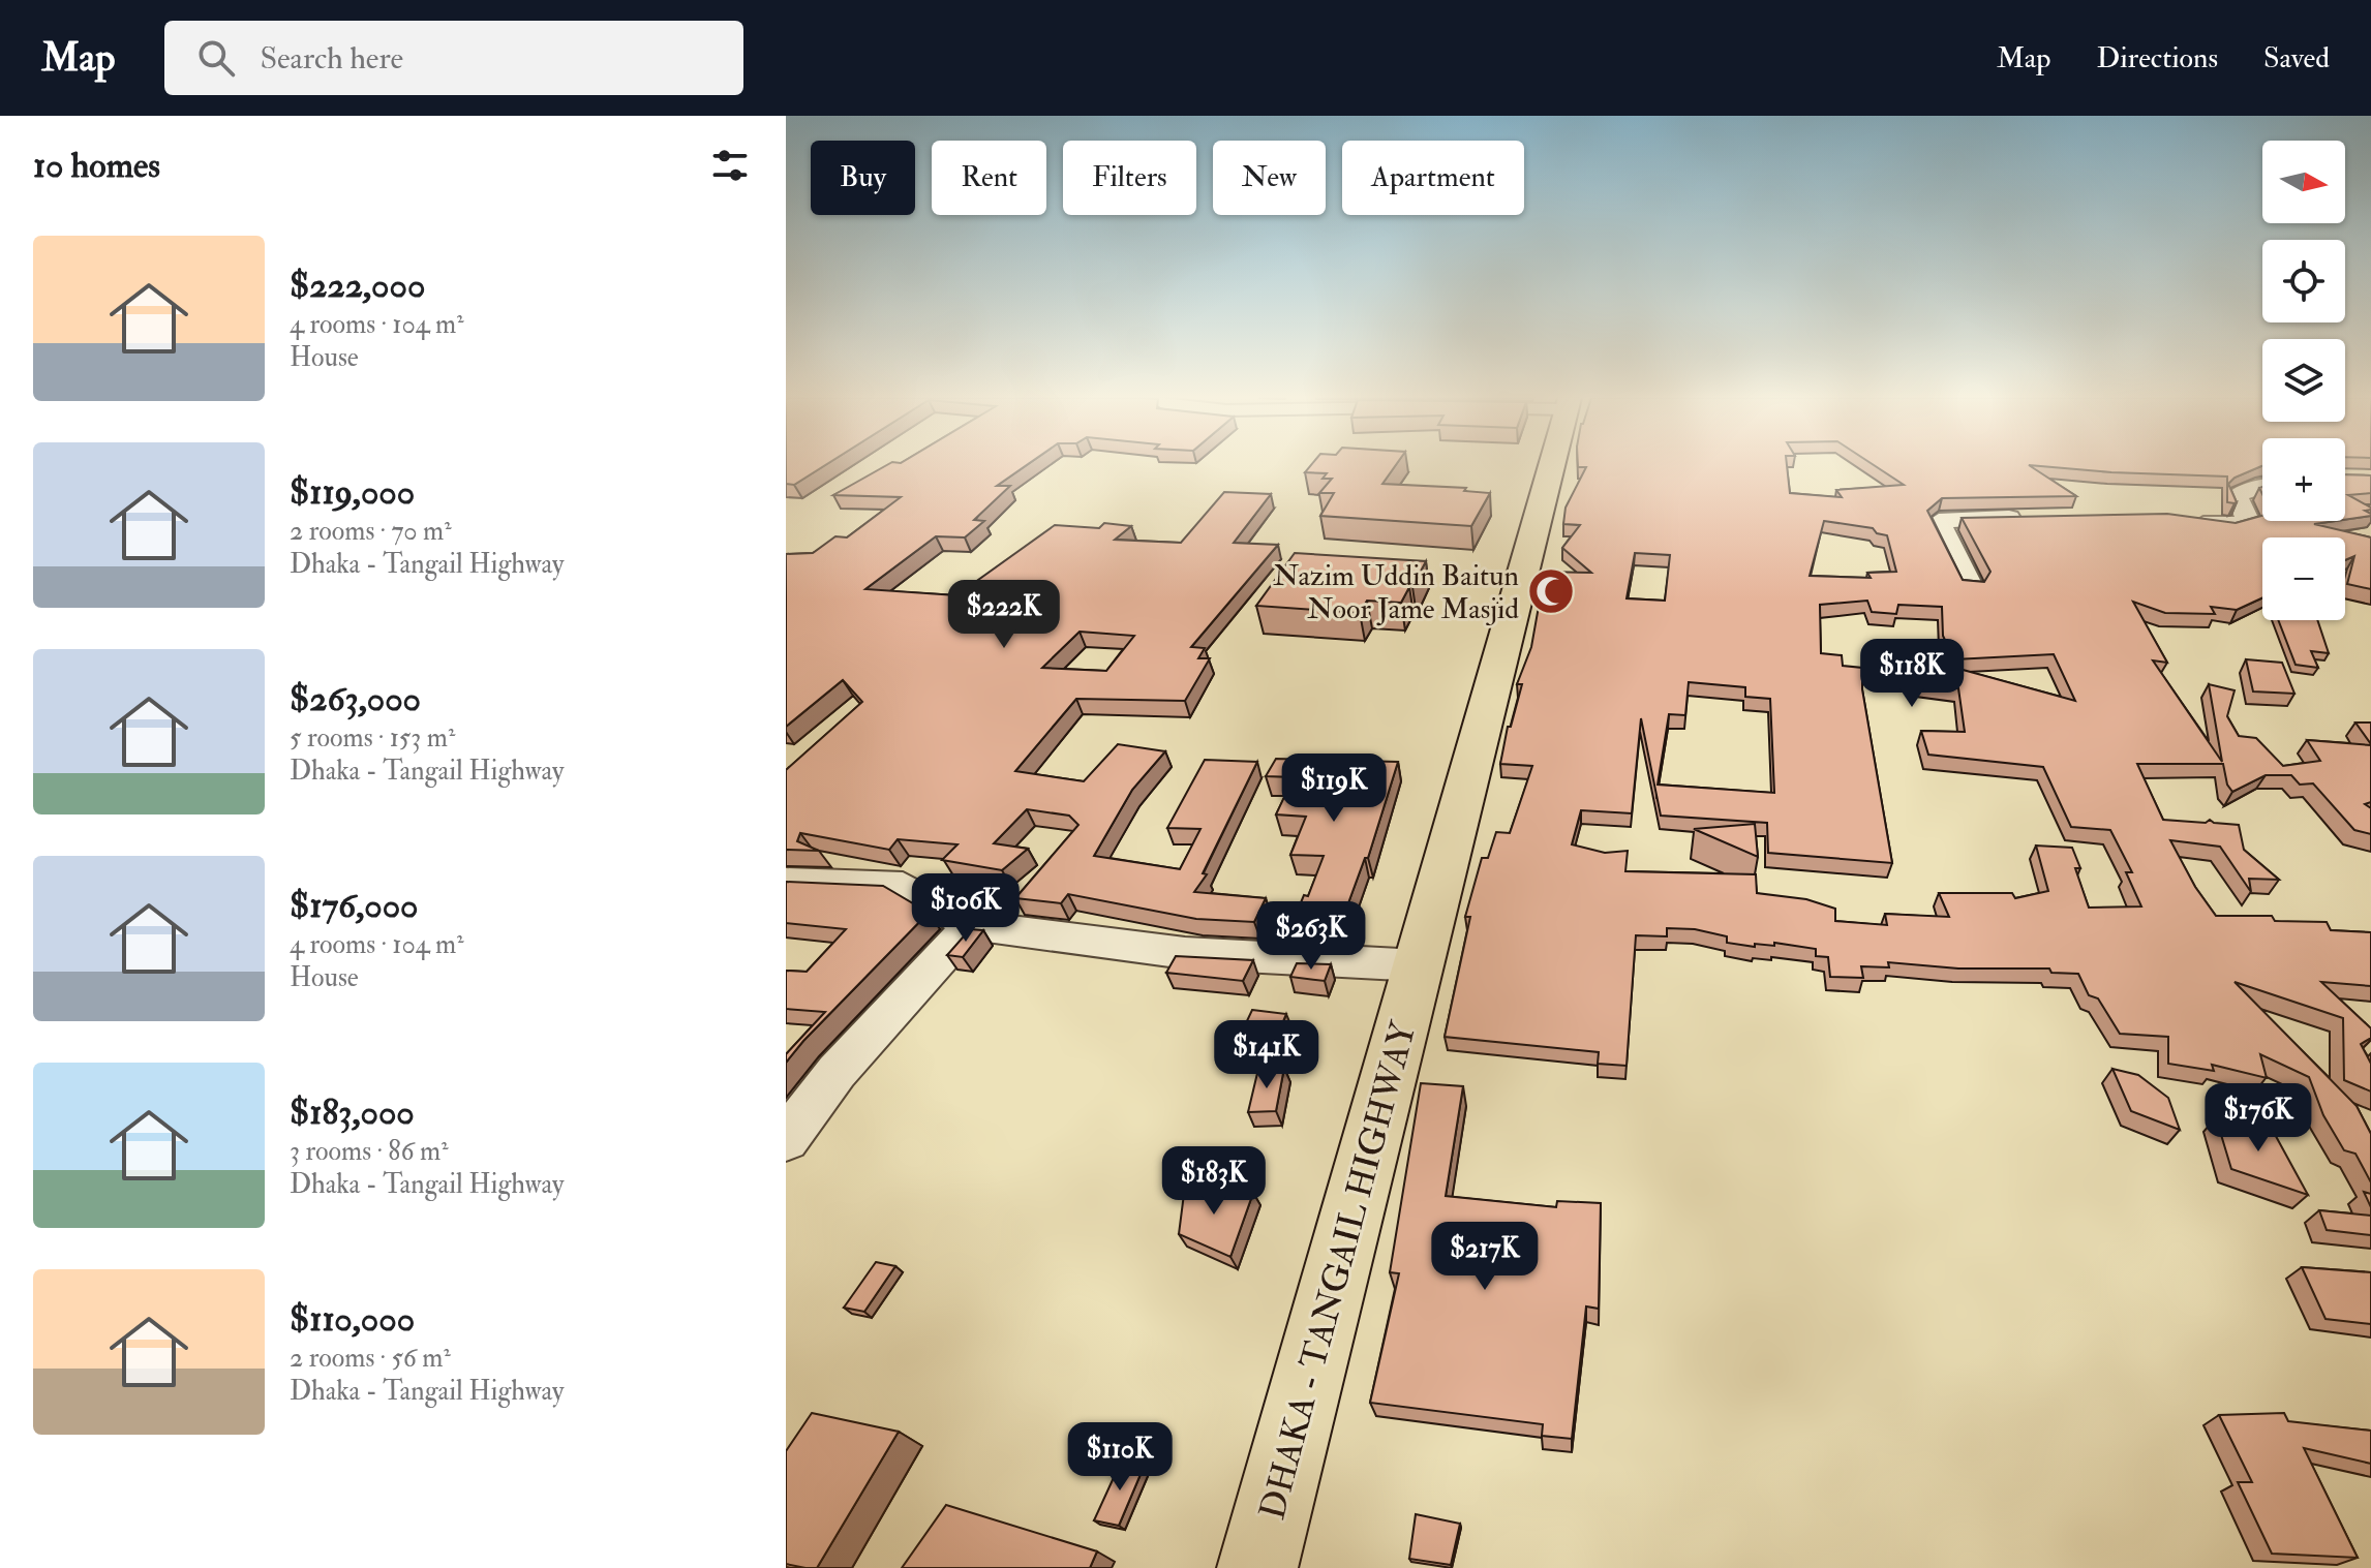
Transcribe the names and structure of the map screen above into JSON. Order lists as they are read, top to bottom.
{
  "streets": {
    "highway": ["DHAKA - TANGAIL HIGHWAY"]
  },
  "places": {
    "mosque": ["Nazim Uddin Baitun Noor Jame Masjid"]
  },
  "north": "right",
  "page": {
    "header": "Map",
    "search": "Search here",
    "nav": ["Map", "Directions", "Saved"],
    "heading": "10 homes",
    "map_buttons": ["+", "−"],
    "chip": [
      "Buy",
      "Rent",
      "Filters",
      "New",
      "Apartment"
    ],
    "list": [
      {
        "name": "$222,000",
        "note": "4 rooms · 104 m² · House"
      },
      {
        "name": "$119,000",
        "note": "2 rooms · 70 m² · Dhaka - Tangail Highway"
      },
      {
        "name": "$263,000",
        "note": "5 rooms · 153 m² · Dhaka - Tangail Highway"
      },
      {
        "name": "$176,000",
        "note": "4 rooms · 104 m² · House"
      },
      {
        "name": "$183,000",
        "note": "3 rooms · 86 m² · Dhaka - Tangail Highway"
      },
      {
        "name": "$110,000",
        "note": "2 rooms · 56 m² · Dhaka - Tangail Highway"
      }
    ],
    "price": [
      "$222K",
      "$118K",
      "$119K",
      "$106K",
      "$263K",
      "$141K",
      "$176K",
      "$183K",
      "$217K",
      "$110K"
    ]
  }
}
